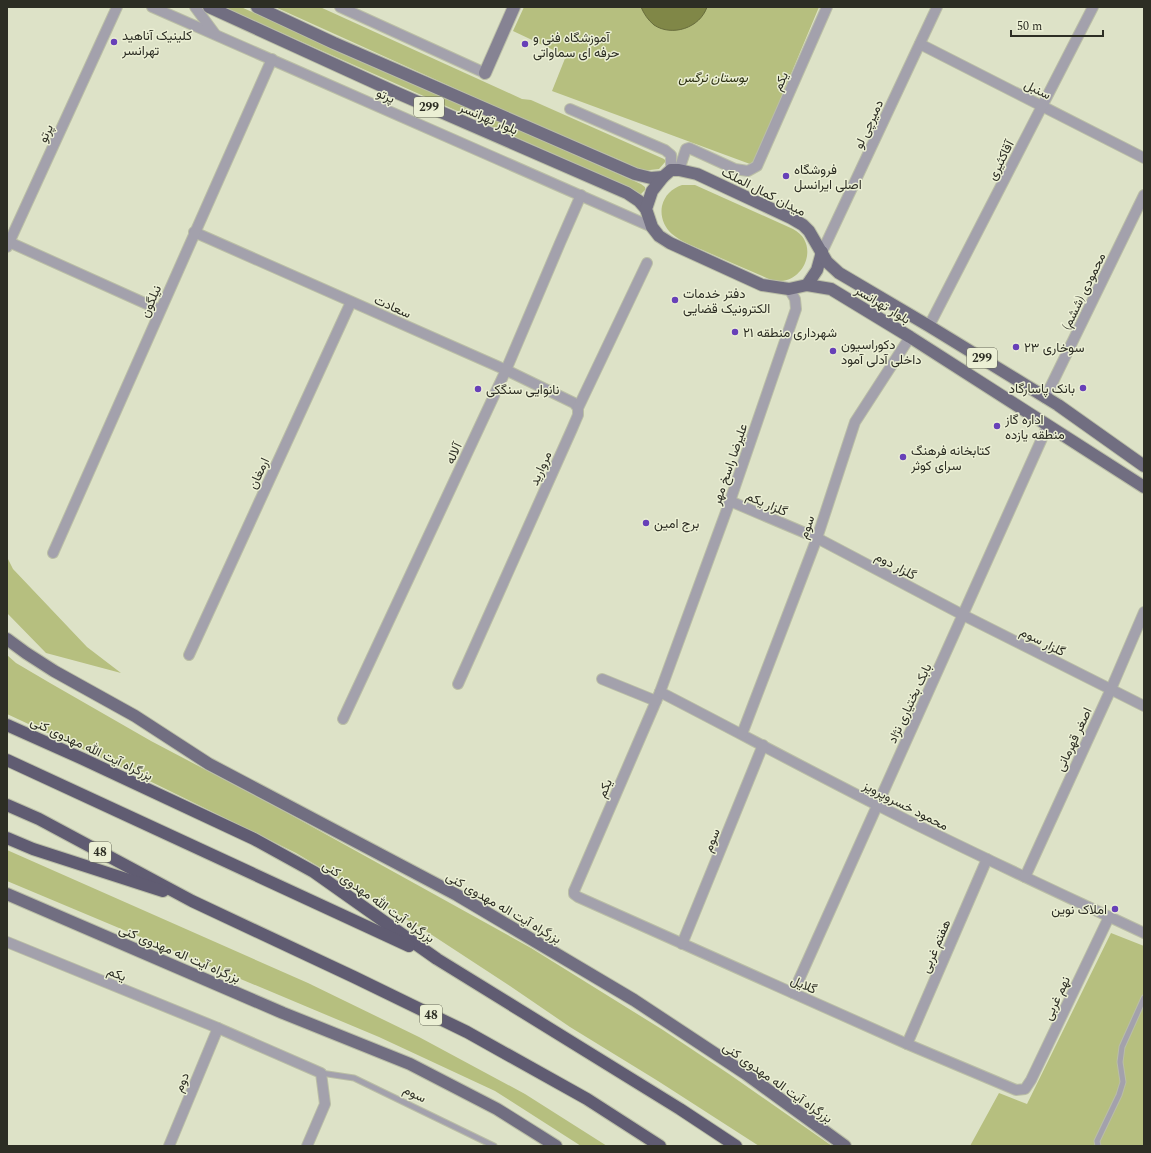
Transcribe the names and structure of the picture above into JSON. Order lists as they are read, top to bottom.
{
  "streets": {
    "highway": ["بزرگراه آیت الله مهدوی کنی", "48"],
    "main road": [
      "299",
      "بلوار تهرانسر",
      "میدان کمال الملک",
      "بزرگراه آیت اله مهدوی کنی"
    ],
    "street": [
      "یکم",
      "سنبل",
      "پرتو",
      "دمیرچی لو",
      "آقاکثیری",
      "محمودی (ششم)",
      "نیلگون",
      "سعادت",
      "آلاله",
      "علیرضا راسخ مهر",
      "مروارید",
      "ارمغان",
      "گلزار یکم",
      "سوم",
      "گلزار دوم",
      "گلزار سوم",
      "بابک بختیاری نژاد",
      "اصغر قهرمانی",
      "محمود خسروپرویز",
      "هفتم غربی",
      "گلایل",
      "نهم غربی",
      "دوم"
    ]
  },
  "crossings": [
    ["یکم", "بلوار تهرانسر"],
    ["یکم", "میدان کمال الملک"],
    ["یکم", "علیرضا راسخ مهر"],
    ["یکم", "سوم"],
    ["یکم", "محمود خسروپرویز"],
    ["یکم", "گلایل"],
    ["یکم", "دوم"],
    ["سنبل", "دمیرچی لو"],
    ["سنبل", "آقاکثیری"],
    ["پرتو", "نیلگون"],
    ["پرتو", "آلاله"],
    ["بلوار تهرانسر", "دمیرچی لو"],
    ["بلوار تهرانسر", "آقاکثیری"],
    ["بلوار تهرانسر", "میدان کمال الملک"],
    ["بلوار تهرانسر", "محمودی (ششم)"],
    ["بلوار تهرانسر", "سوم"],
    ["بلوار تهرانسر", "بابک بختیاری نژاد"],
    ["دمیرچی لو", "میدان کمال الملک"],
    ["نیلگون", "سعادت"],
    ["سعادت", "آلاله"],
    ["سعادت", "مروارید"],
    ["سعادت", "ارمغان"],
    ["علیرضا راسخ مهر", "گلزار یکم"],
    ["علیرضا راسخ مهر", "محمود خسروپرویز"],
    ["گلزار یکم", "سوم"],
    ["گلزار یکم", "گلزار دوم"],
    ["سوم", "گلزار دوم"],
    ["سوم", "محمود خسروپرویز"],
    ["سوم", "گلایل"],
    ["سوم", "دوم"],
    ["گلزار دوم", "گلزار سوم"],
    ["گلزار دوم", "بابک بختیاری نژاد"],
    ["گلزار سوم", "بابک بختیاری نژاد"],
    ["گلزار سوم", "اصغر قهرمانی"],
    ["بابک بختیاری نژاد", "محمود خسروپرویز"],
    ["بابک بختیاری نژاد", "گلایل"],
    ["اصغر قهرمانی", "محمود خسروپرویز"],
    ["محمود خسروپرویز", "هفتم غربی"],
    ["محمود خسروپرویز", "نهم غربی"],
    ["هفتم غربی", "گلایل"],
    ["گلایل", "نهم غربی"]
  ],
  "parks": ["بوستان نرگس"],
  "places": [
    "کلینیک آناهید تهرانسر",
    "آموزشگاه فنی و حرفه ای سماواتی",
    "فروشگاه اصلی ایرانسل",
    "دفتر خدمات الکترونیک قضایی",
    "شهرداری منطقه ۲۱",
    "سوخاری ۲۳",
    "دکوراسیون داخلی آدلی آمود",
    "بانک پاسارگاد",
    "نانوایی سنگکی",
    "اداره گاز منطقه یازده",
    "کتابخانه فرهنگ سرای کوثر",
    "برج امین",
    "املاک نوین"
  ],
  "scale_bar": "50 m"
}
